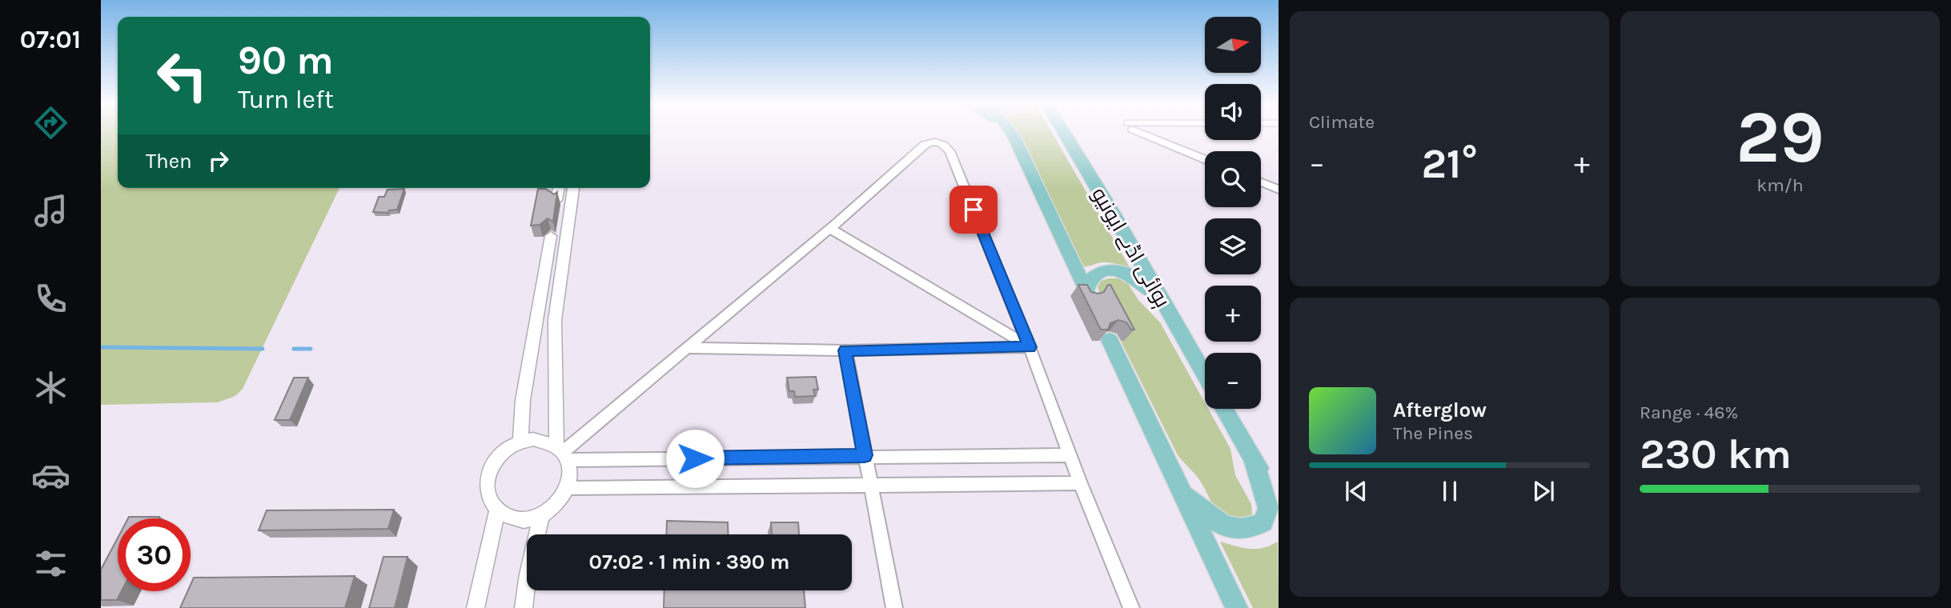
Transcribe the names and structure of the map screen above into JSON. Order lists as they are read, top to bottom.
{
  "streets": {
    "main road": ["ہوائی اڈے ایونیو"]
  },
  "north": "right",
  "page": {
    "tabs": "07:01",
    "tile": [
      "Climate",
      ["29", "km/h"],
      ["Range · 46%", "230 km"]
    ],
    "map_buttons": ["+", "−"],
    "turn": ["90 m", "Turn left"],
    "then": "Then",
    "heat": ["−", "21°", "+"],
    "song": ["Afterglow", "The Pines"],
    "limit": "30",
    "trip": "07:02 · 1 min · 390 m"
  }
}
